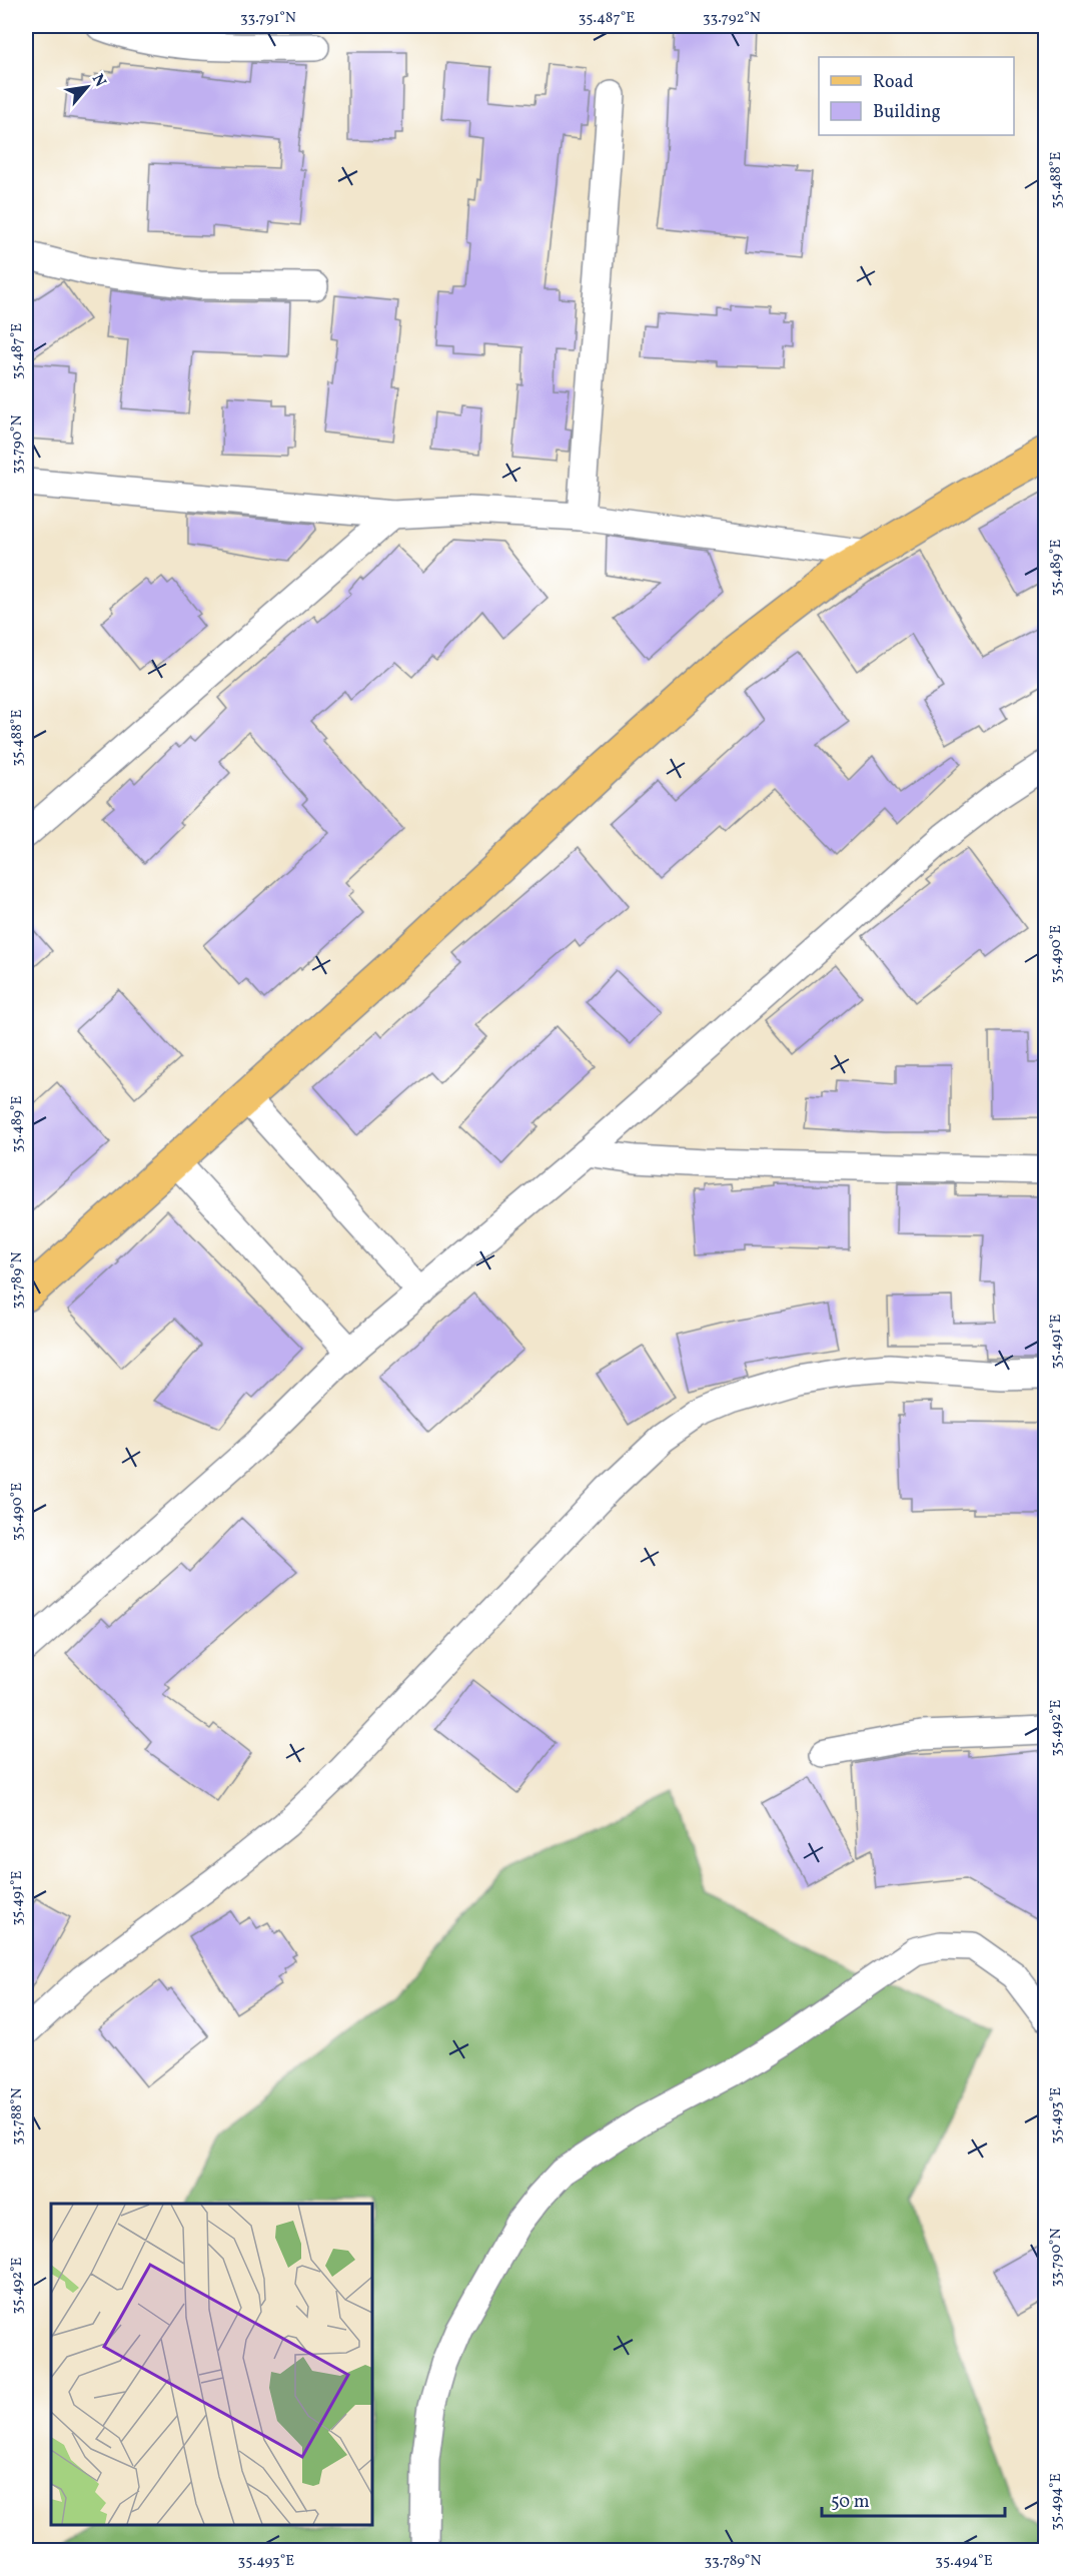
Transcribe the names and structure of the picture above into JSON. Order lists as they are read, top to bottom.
{
  "legend": ["Road", "Building"],
  "scale_bar": "50 m",
  "north": "top right",
  "coordinates": [
    "33.791°N",
    "35.487°E",
    "33.792°N",
    "35.488°E",
    "33.790°N",
    "35.489°E",
    "35.490°E",
    "33.789°N",
    "35.491°E",
    "35.492°E",
    "35.493°E",
    "33.788°N",
    "35.494°E"
  ]
}
